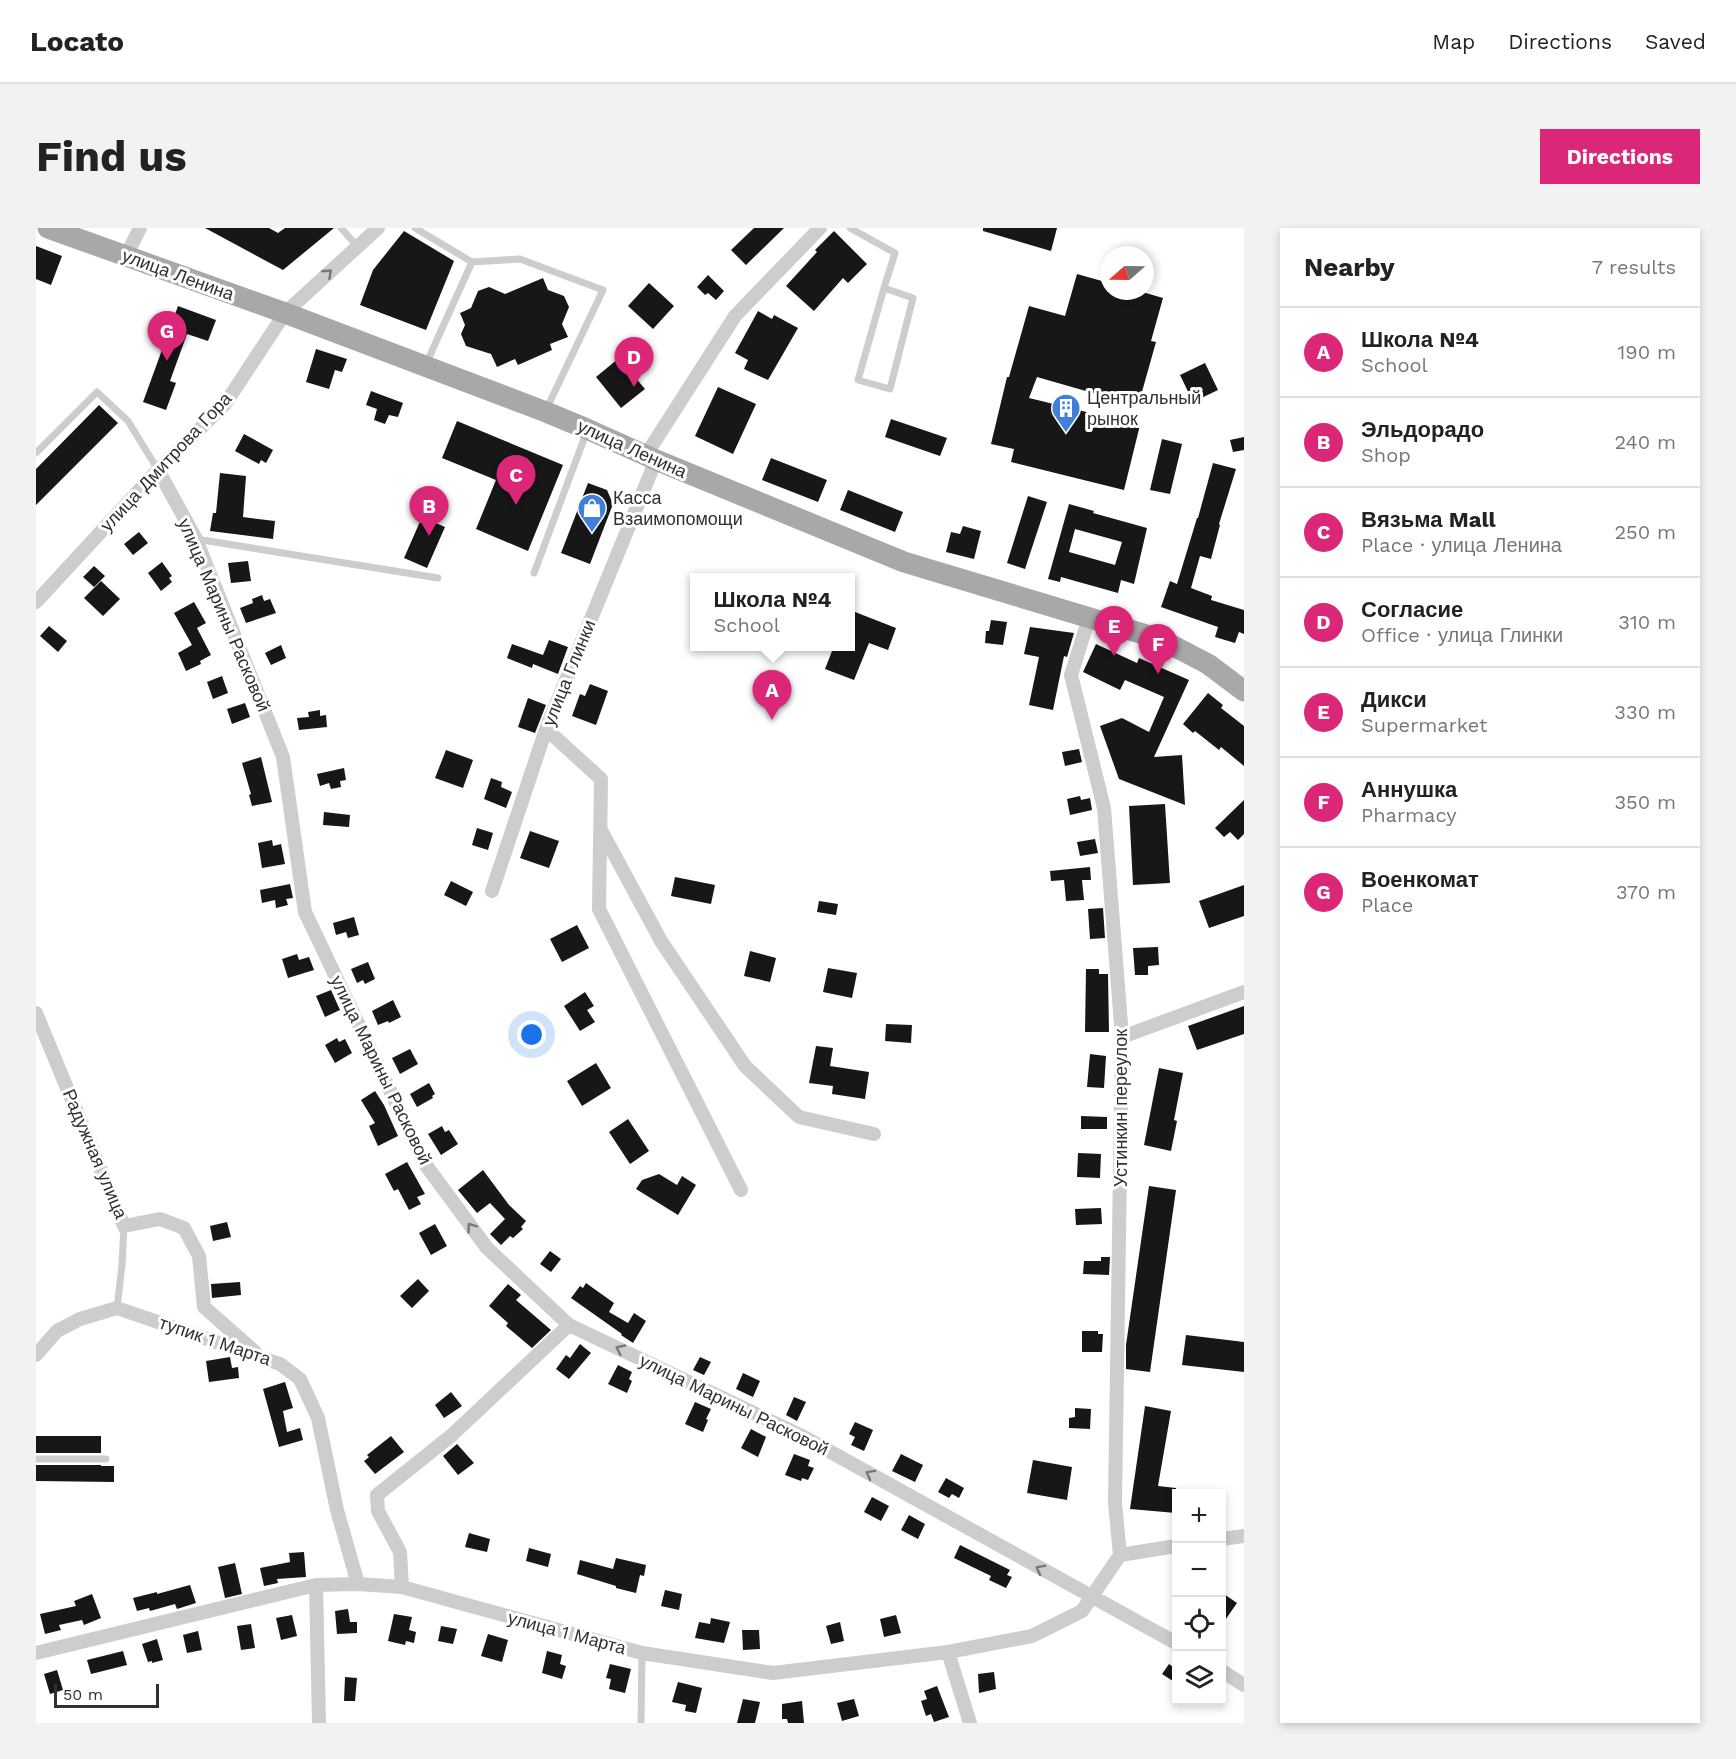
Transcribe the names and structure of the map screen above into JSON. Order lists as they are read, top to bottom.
{
  "streets": {
    "main road": ["улица Ленина"],
    "street": [
      "улица Дмитрова Гора",
      "улица Марины Расковой",
      "улица Глинки",
      "Устинкин переулок",
      "Радужная улица",
      "тупик 1 Марта",
      "улица 1 Марта"
    ]
  },
  "crossings": [
    ["улица Ленина", "улица Дмитрова Гора"],
    ["улица Ленина", "улица Глинки"],
    ["улица Ленина", "Устинкин переулок"],
    ["улица Дмитрова Гора", "улица Марины Расковой"],
    ["улица Марины Расковой", "улица 1 Марта"],
    ["Радужная улица", "тупик 1 Марта"],
    ["тупик 1 Марта", "улица 1 Марта"]
  ],
  "one_way": ["улица Марины Расковой"],
  "places": {
    "building": ["Центральный рынок"],
    "shop": ["Касса Взаимопомощи"]
  },
  "scale_bar": "50 m",
  "north": "left",
  "page": {
    "header": "Locato",
    "nav": ["Map", "Directions", "Saved"],
    "buttons": "Directions",
    "title": "Find us",
    "heading": ["Nearby", "7 results"],
    "list": [
      {
        "mark": "A",
        "name": "Школа №4",
        "note": "School",
        "value": "190 m"
      },
      {
        "mark": "B",
        "name": "Эльдорадо",
        "note": "Shop",
        "value": "240 m"
      },
      {
        "mark": "C",
        "name": "Вязьма Mall",
        "note": "Place · улица Ленина",
        "value": "250 m"
      },
      {
        "mark": "D",
        "name": "Согласие",
        "note": "Office · улица Глинки",
        "value": "310 m"
      },
      {
        "mark": "E",
        "name": "Дикси",
        "note": "Supermarket",
        "value": "330 m"
      },
      {
        "mark": "F",
        "name": "Аннушка",
        "note": "Pharmacy",
        "value": "350 m"
      },
      {
        "mark": "G",
        "name": "Военкомат",
        "note": "Place",
        "value": "370 m"
      }
    ],
    "pins": [
      "G",
      "D",
      "C",
      "B",
      "E",
      "F",
      "A"
    ],
    "popup": ["Школа №4", "School"],
    "map_buttons": ["+", "−"],
    "scale": "50 m"
  }
}
